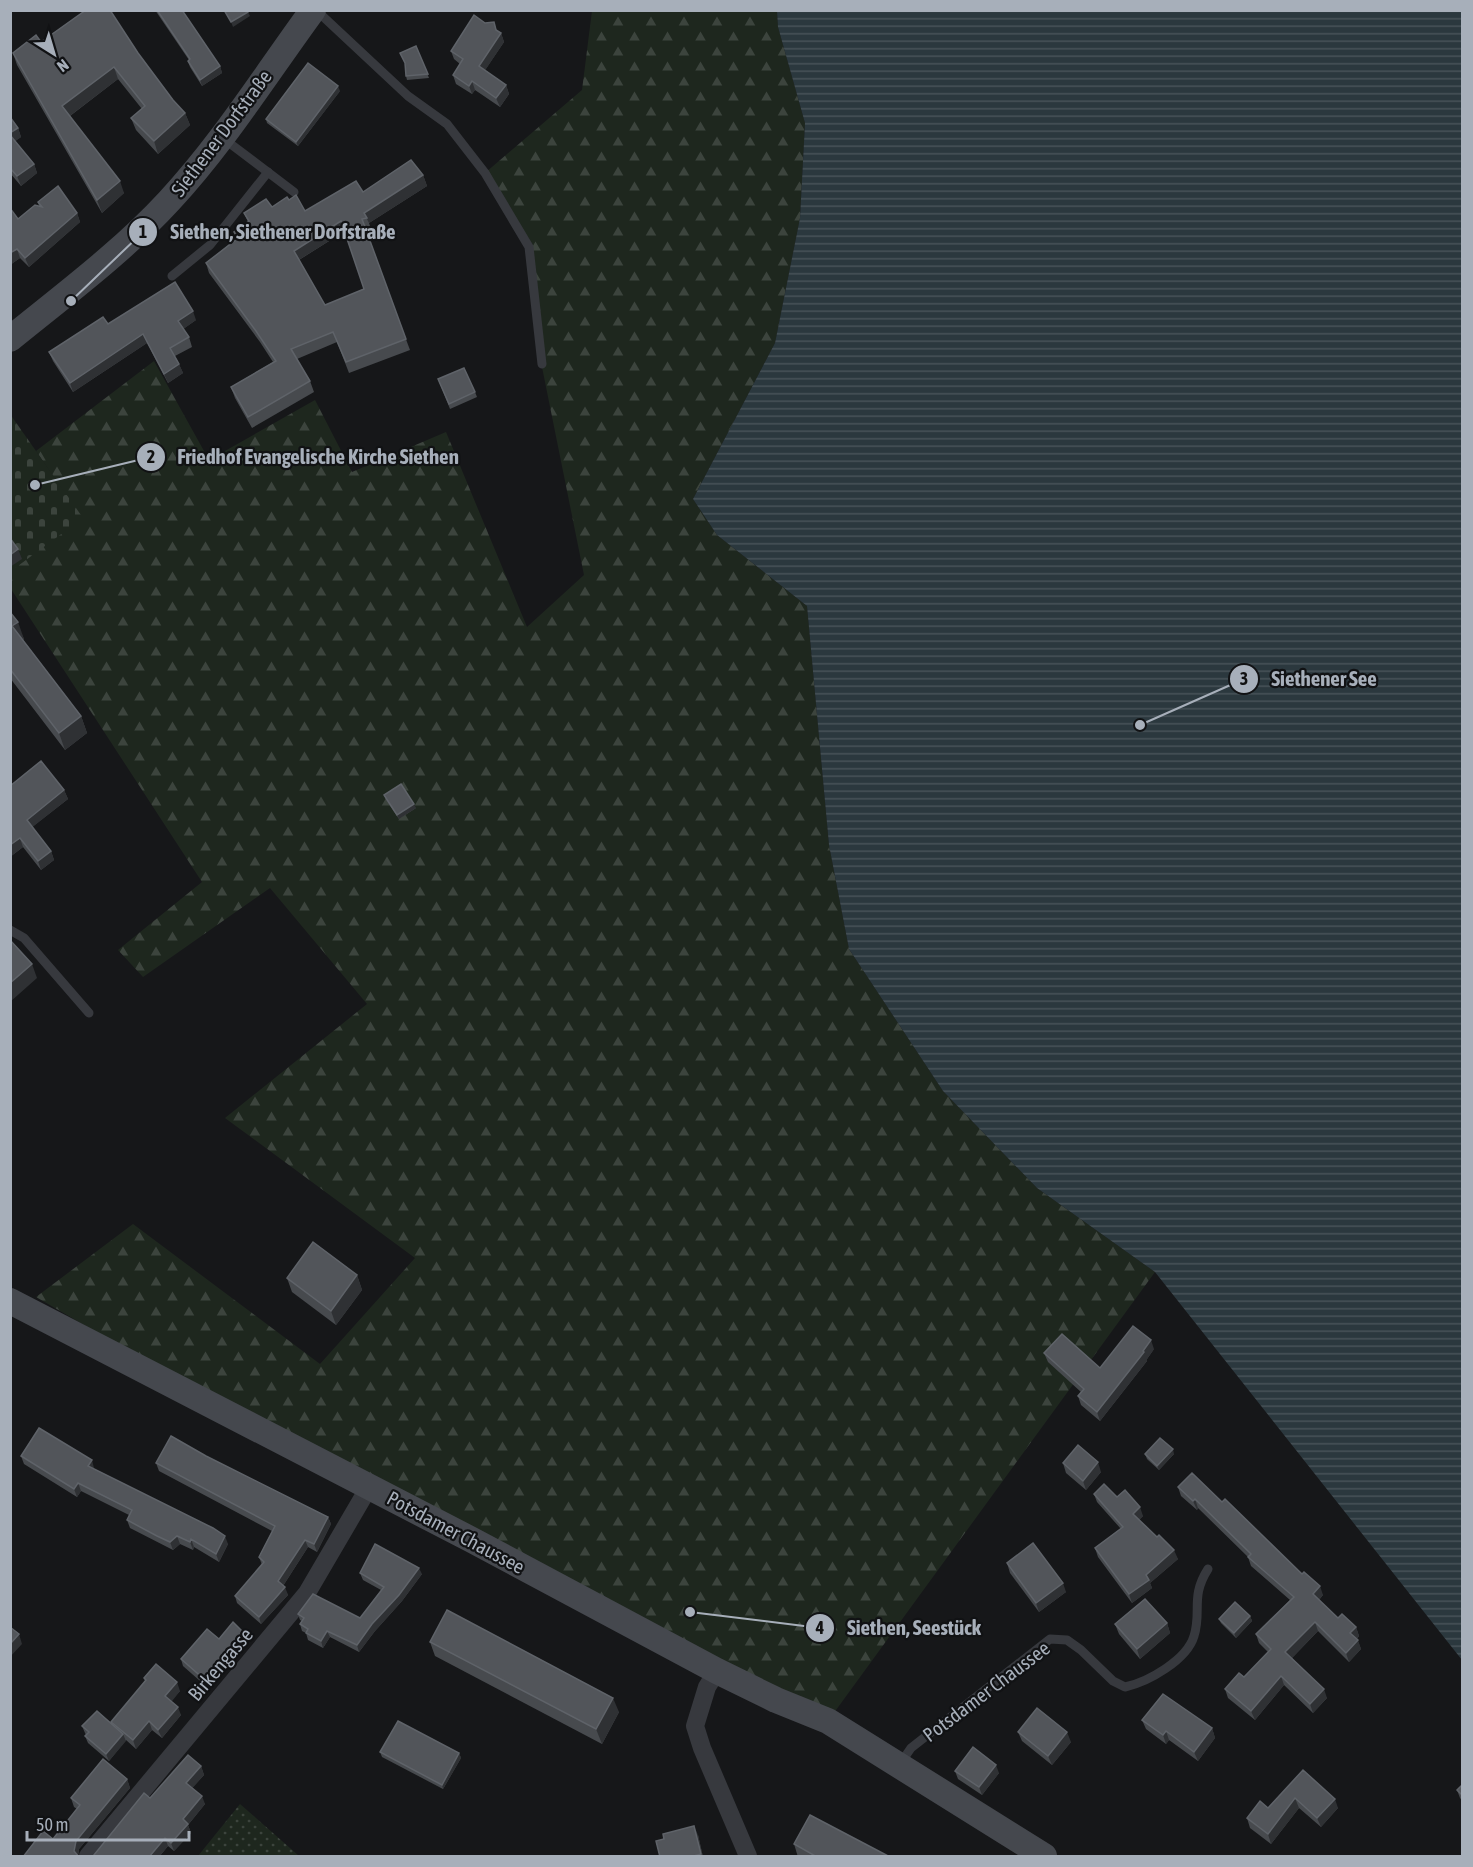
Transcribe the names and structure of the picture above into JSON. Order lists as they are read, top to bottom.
{
  "streets": {
    "main road": ["Siethener Dorfstraße", "Potsdamer Chaussee"],
    "street": ["Birkengasse"]
  },
  "crossings": [
    ["Potsdamer Chaussee", "Birkengasse"]
  ],
  "places": [
    "Siethen, Siethener Dorfstraße",
    "Friedhof Evangelische Kirche Siethen",
    "Siethener See",
    "Siethen, Seestück"
  ],
  "scale_bar": "50 m",
  "north": "bottom right"
}
